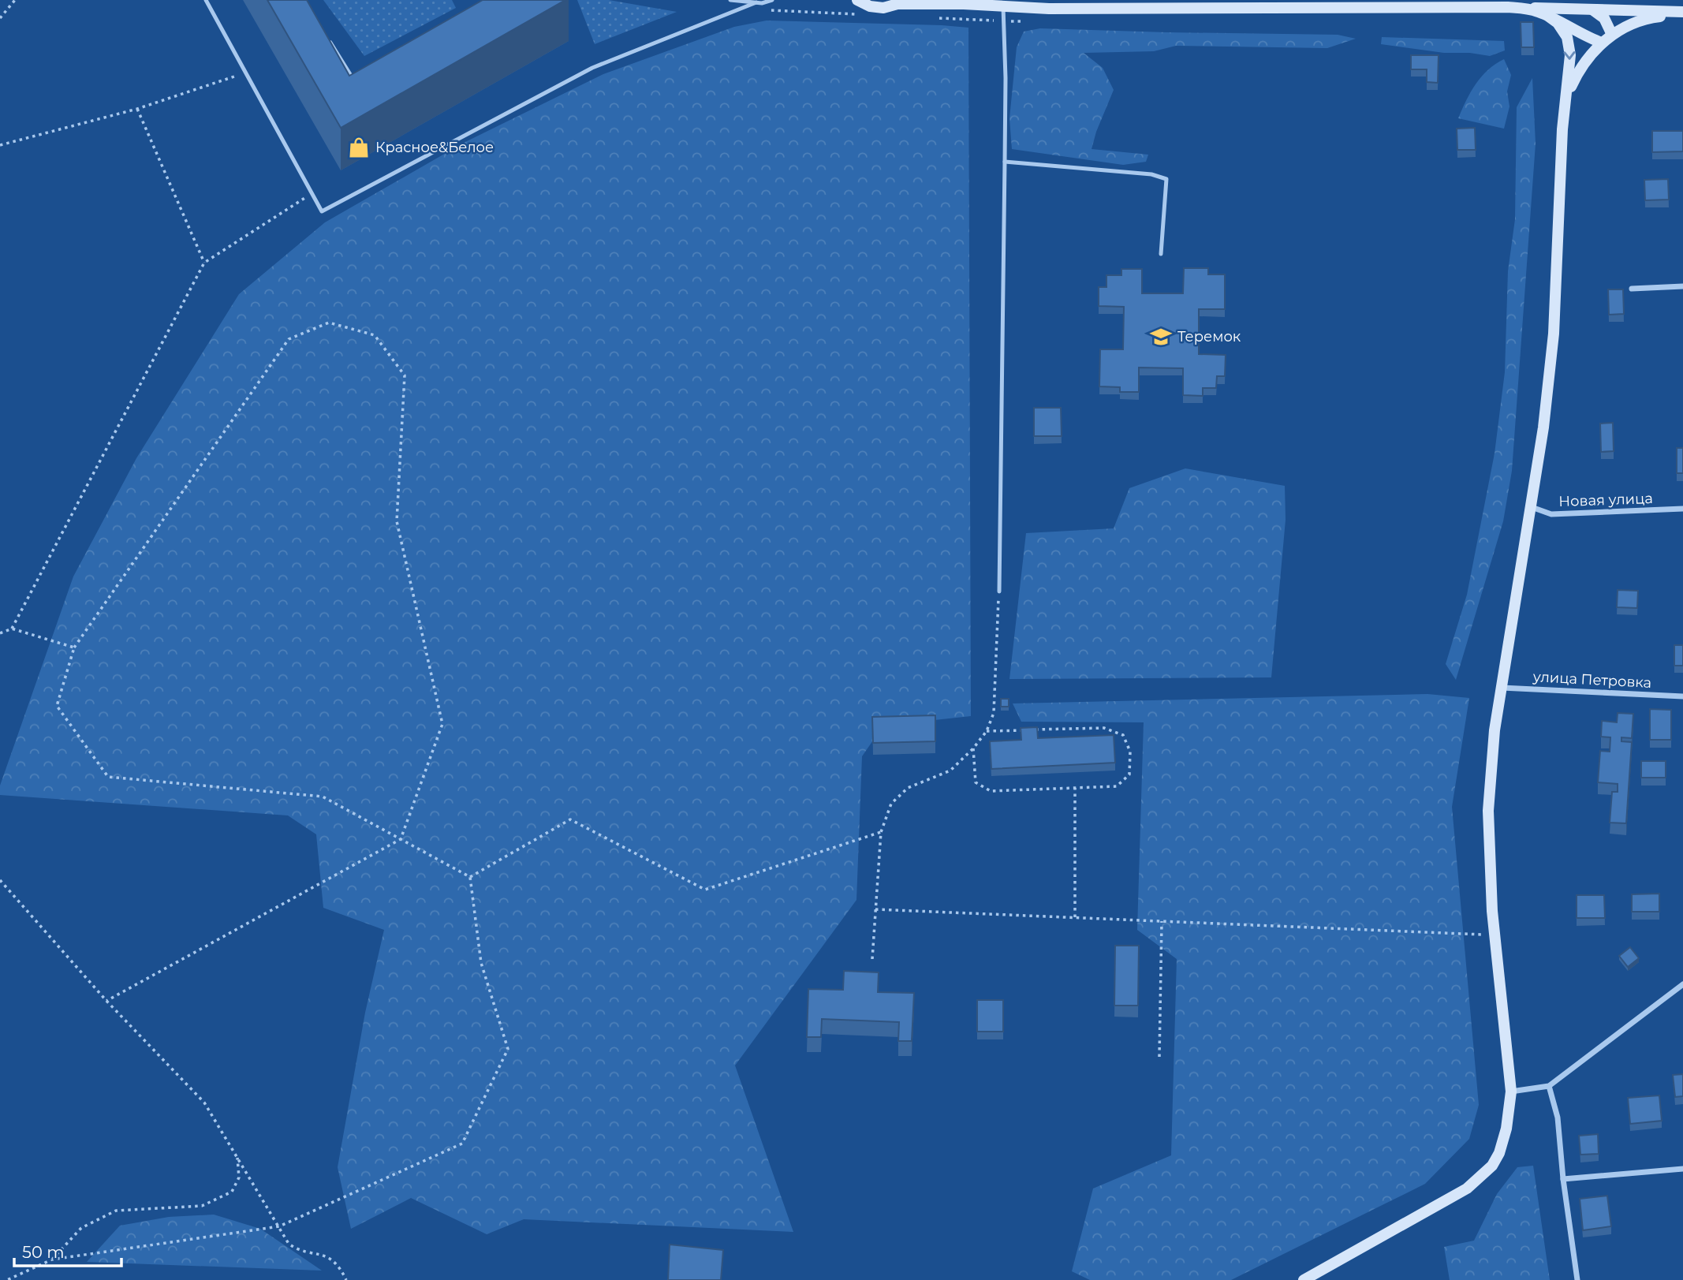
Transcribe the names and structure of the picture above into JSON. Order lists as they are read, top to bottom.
{
  "streets": {
    "street": ["Новая улица", "улица Петровка"]
  },
  "places": {
    "shop": ["Красное&Белое"],
    "school or university": ["Теремок"]
  },
  "scale_bar": "50 m"
}
